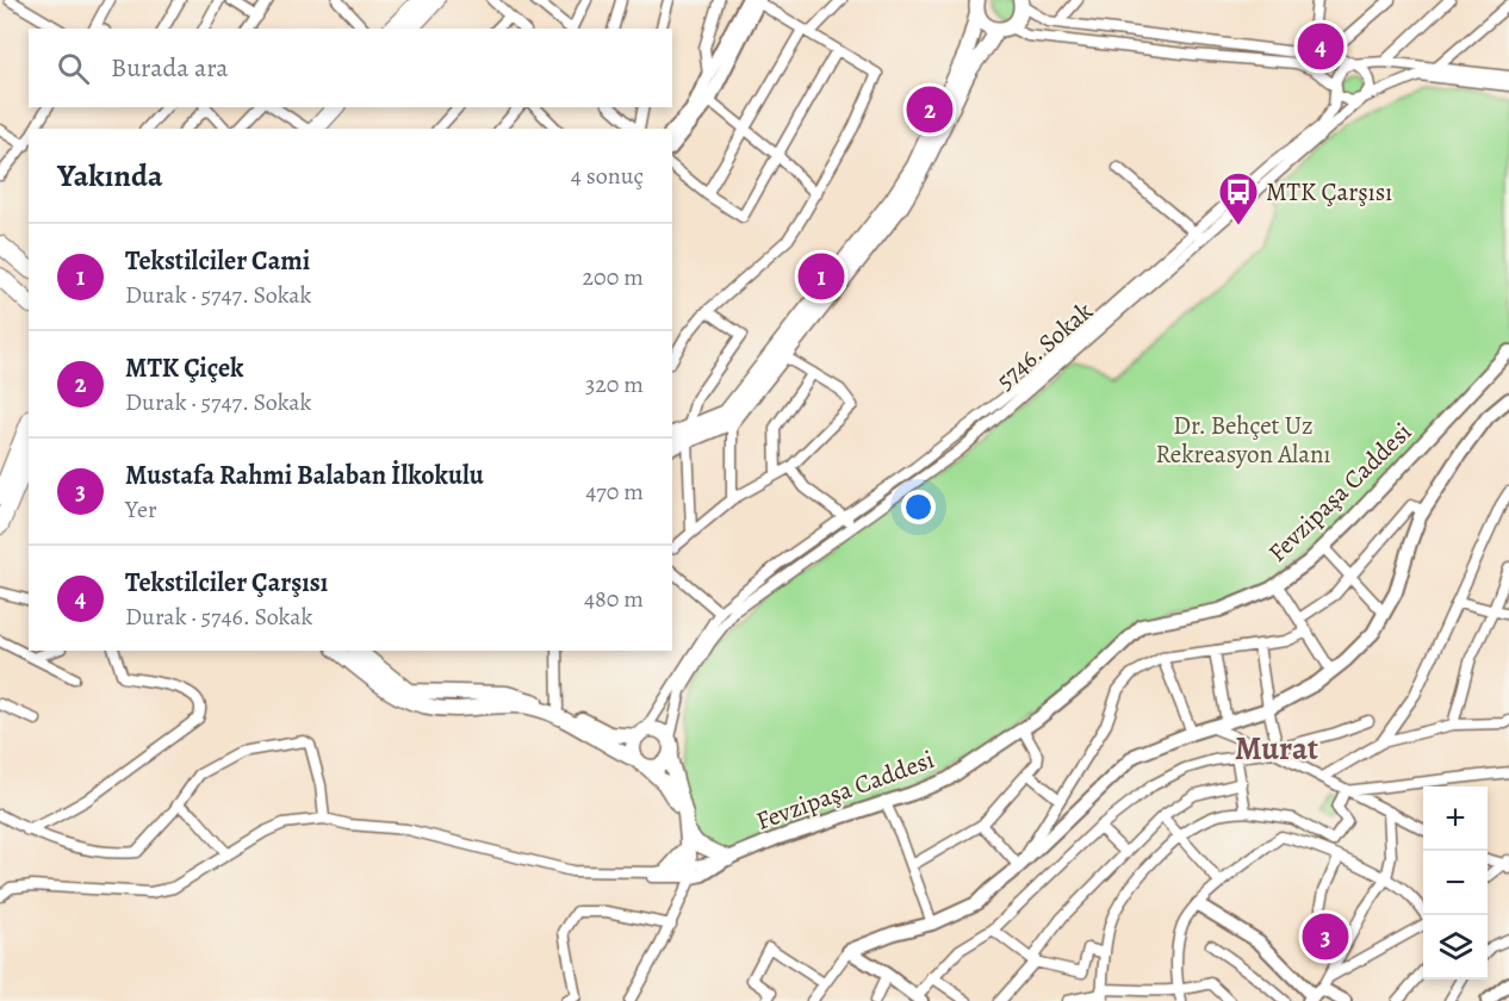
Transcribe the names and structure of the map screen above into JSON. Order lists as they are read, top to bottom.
{
  "streets": {
    "street": ["5746. Sokak", "Fevzipaşa Caddesi"]
  },
  "districts": ["Murat"],
  "parks": ["Dr. Behçet Uz Rekreasyon Alanı"],
  "places": {
    "bus stop": ["MTK Çarşısı"]
  },
  "page": {
    "pins": [
      "4",
      "2",
      "1",
      "3"
    ],
    "search": "Burada ara",
    "heading": ["Yakında", "4 sonuç"],
    "list": [
      {
        "mark": "1",
        "name": "Tekstilciler Cami",
        "note": "Durak · 5747. Sokak",
        "value": "200 m"
      },
      {
        "mark": "2",
        "name": "MTK Çiçek",
        "note": "Durak · 5747. Sokak",
        "value": "320 m"
      },
      {
        "mark": "3",
        "name": "Mustafa Rahmi Balaban İlkokulu",
        "note": "Yer",
        "value": "470 m"
      },
      {
        "mark": "4",
        "name": "Tekstilciler Çarşısı",
        "note": "Durak · 5746. Sokak",
        "value": "480 m"
      }
    ],
    "map_buttons": ["+", "−"]
  }
}
